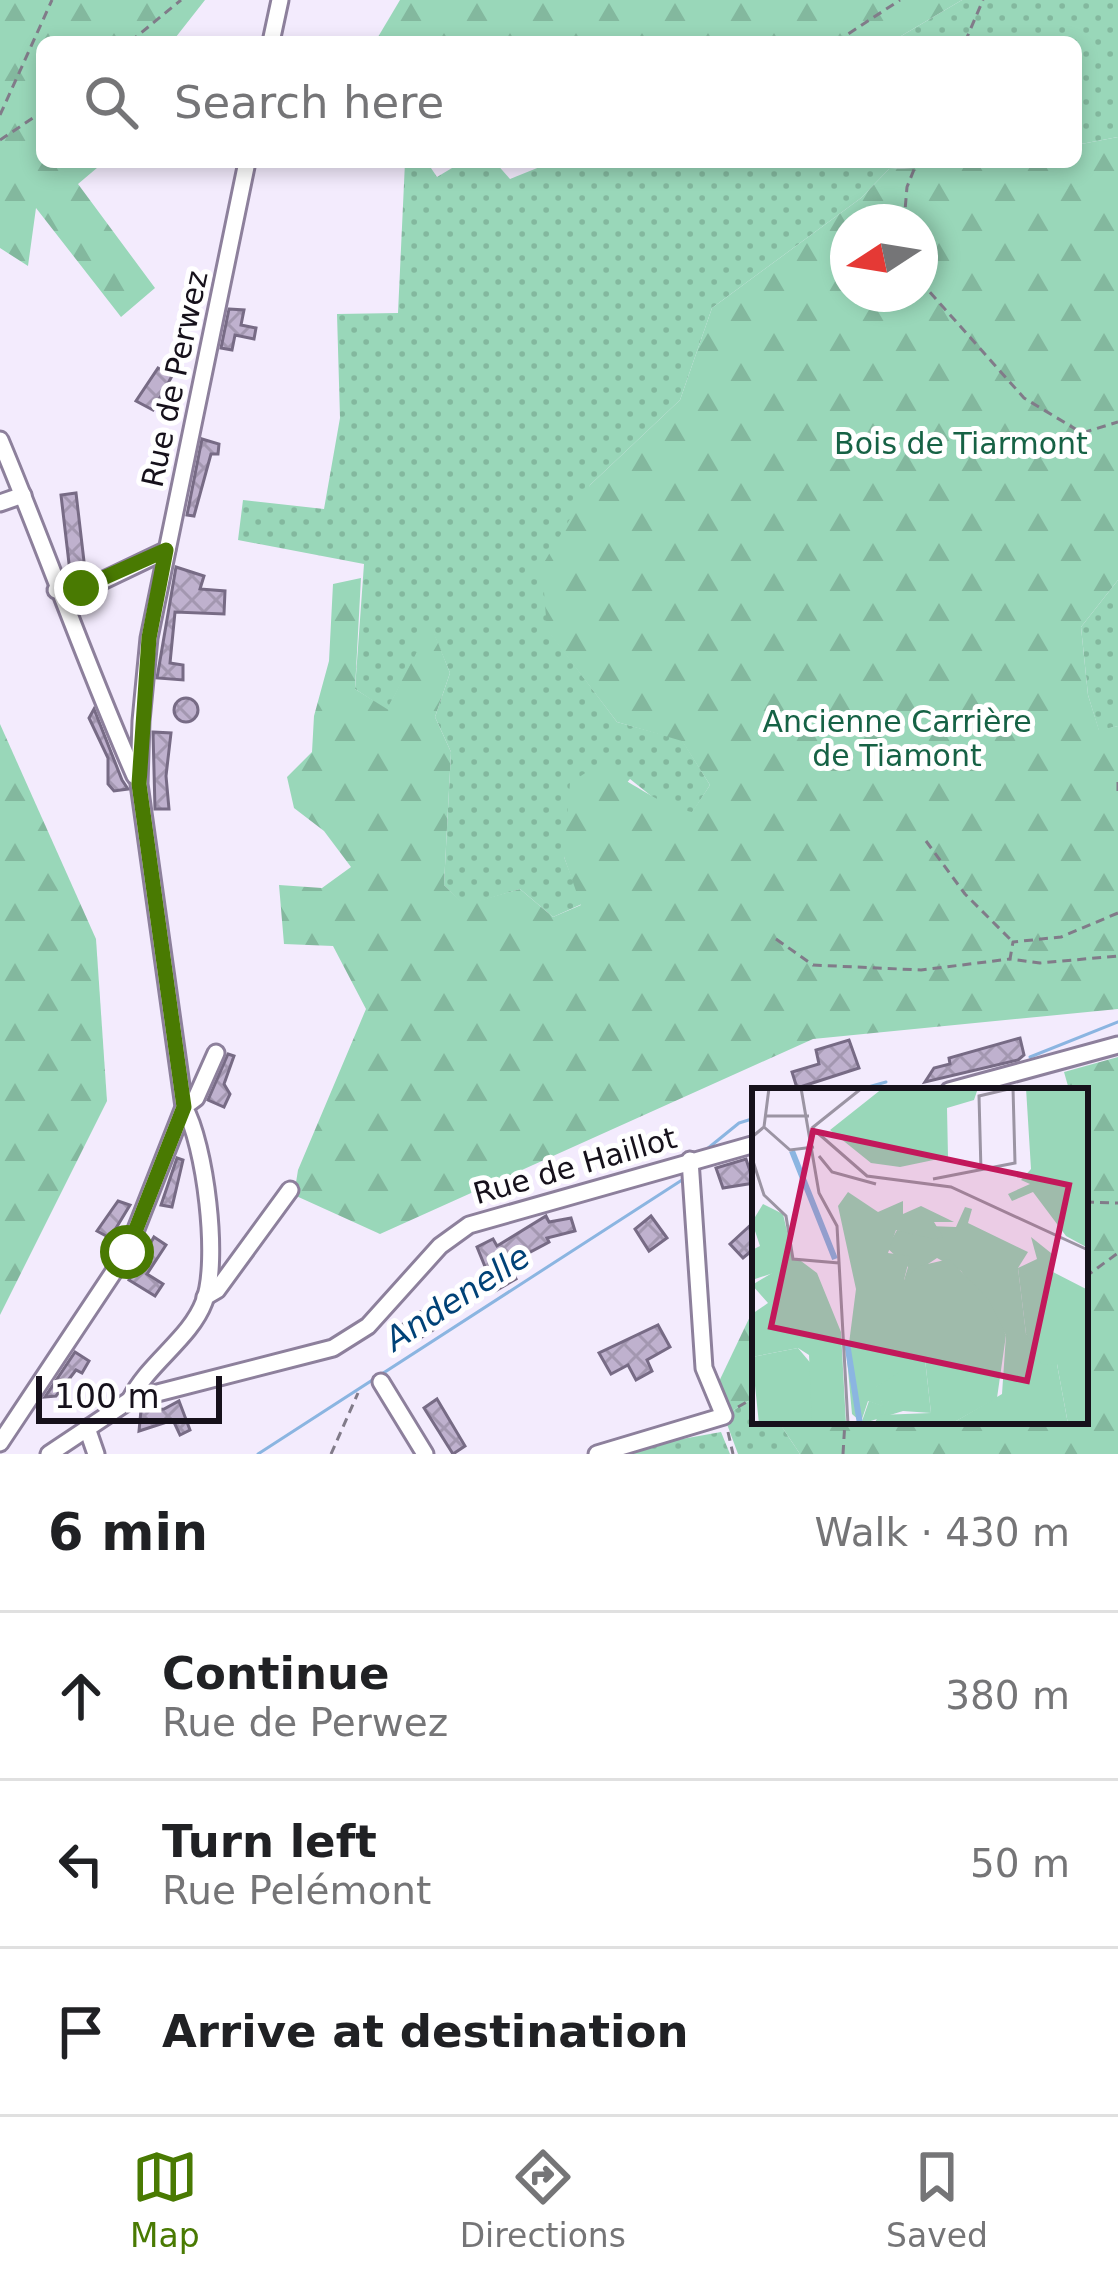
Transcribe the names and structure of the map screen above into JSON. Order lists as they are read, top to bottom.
{
  "streets": {
    "street": ["Rue de Perwez", "Rue de Haillot"]
  },
  "water": ["Andenelle"],
  "parks": ["Bois de Tiarmont", "Ancienne Carrière de Tiamont"],
  "scale_bar": "100 m",
  "north": "left",
  "page": {
    "search": "Search here",
    "scale": "100 m",
    "heading": ["6 min", "Walk · 430 m"],
    "list": [
      ["Continue", "Rue de Perwez", "380 m"],
      ["Turn left", "Rue Pelémont", "50 m"],
      "Arrive at destination"
    ],
    "nav": ["Map", "Directions", "Saved"]
  }
}
